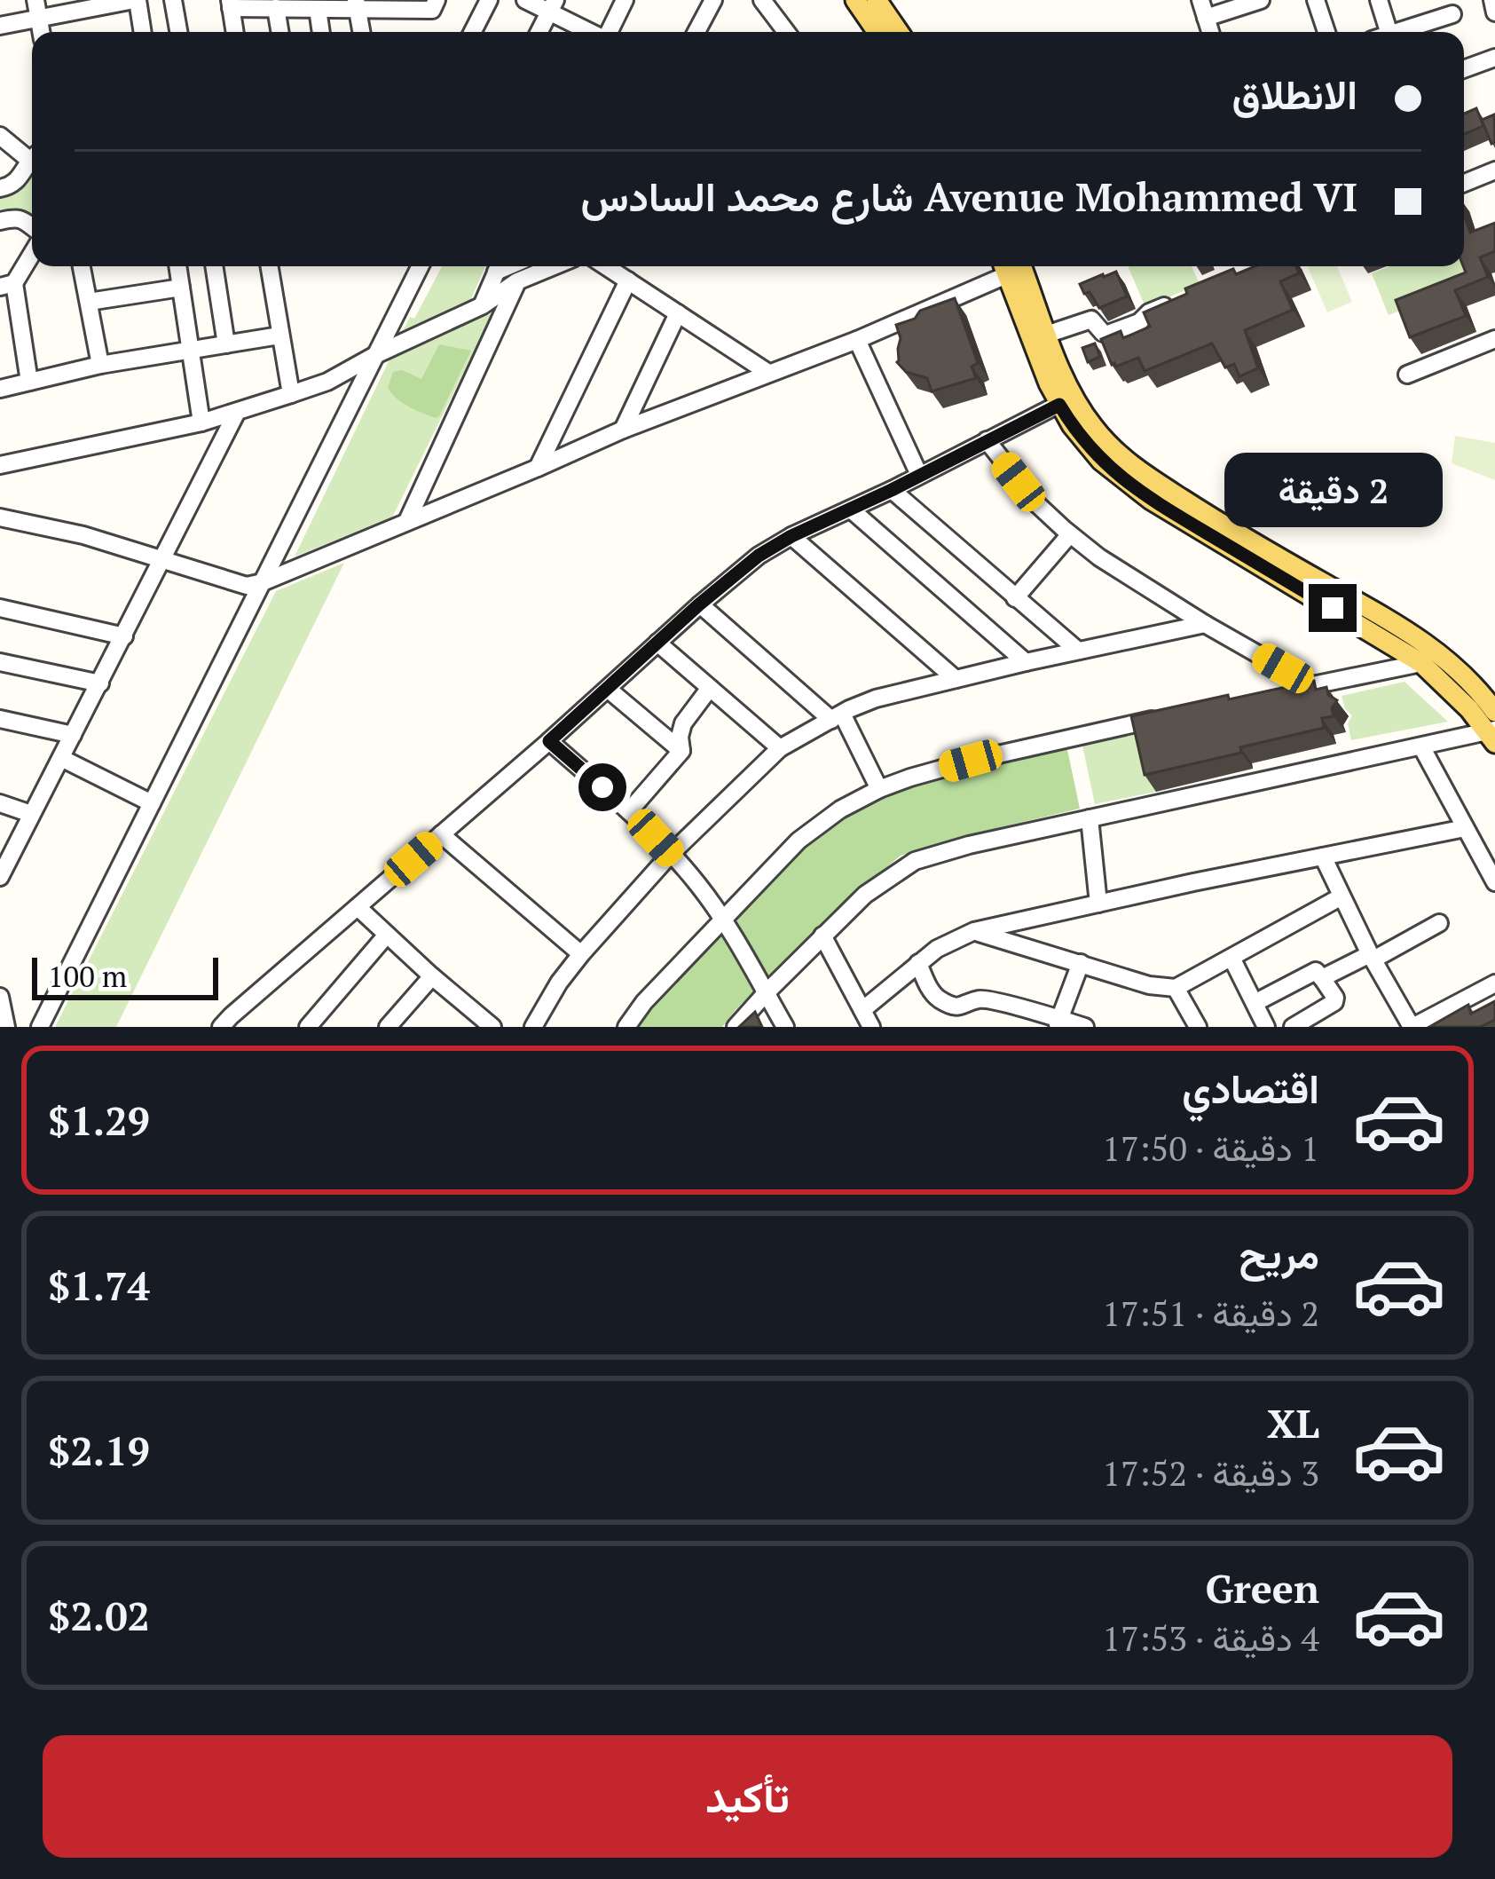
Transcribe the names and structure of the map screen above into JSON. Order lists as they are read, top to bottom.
{
  "scale_bar": "100 m",
  "page": {
    "banner": ["الانطلاق", "Avenue Mohammed VI شارع محمد السادس"],
    "bubble": "2 دقيقة",
    "scale": "100 m",
    "list": [
      {
        "name": "اقتصادي",
        "note": "1 دقيقة · 17:50",
        "value": "$1.29"
      },
      {
        "name": "مريح",
        "note": "2 دقيقة · 17:51",
        "value": "$1.74"
      },
      {
        "name": "XL",
        "note": "3 دقيقة · 17:52",
        "value": "$2.19"
      },
      {
        "name": "Green",
        "note": "4 دقيقة · 17:53",
        "value": "$2.02"
      }
    ],
    "buttons": "تأكيد"
  }
}
